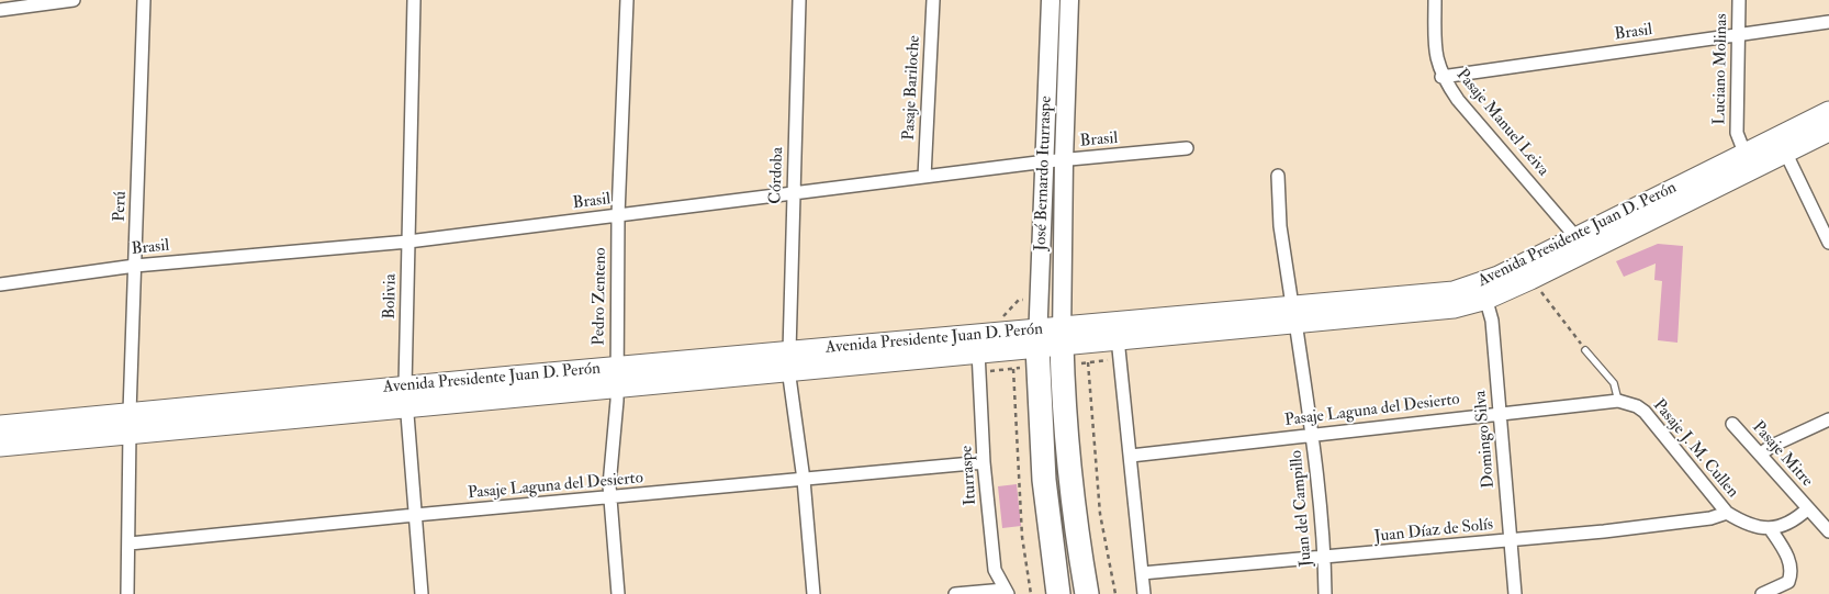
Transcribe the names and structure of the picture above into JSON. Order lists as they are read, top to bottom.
{
  "streets": {
    "main road": ["José Bernardo Iturraspe", "Avenida Presidente Juan D. Perón"],
    "street": [
      "Brasil",
      "Luciano Molinas",
      "Pasaje Bariloche",
      "Pasaje Manuel Leiva",
      "Córdoba",
      "Perú",
      "Bolivia",
      "Pedro Zenteno",
      "Pasaje Laguna del Desierto",
      "Domingo Silva",
      "Pasaje J. M. Cullen",
      "Pasaje Mitre",
      "Iturraspe",
      "Juan del Campillo",
      "Juan Díaz de Solís"
    ]
  },
  "crossings": [
    ["Brasil", "Luciano Molinas"],
    ["Brasil", "Pasaje Bariloche"],
    ["Brasil", "Pasaje Manuel Leiva"],
    ["Brasil", "José Bernardo Iturraspe"],
    ["Brasil", "Córdoba"],
    ["Brasil", "Perú"],
    ["Brasil", "Bolivia"],
    ["Brasil", "Pedro Zenteno"],
    ["Luciano Molinas", "Avenida Presidente Juan D. Perón"],
    ["Pasaje Manuel Leiva", "Avenida Presidente Juan D. Perón"],
    ["José Bernardo Iturraspe", "Avenida Presidente Juan D. Perón"],
    ["Córdoba", "Avenida Presidente Juan D. Perón"],
    ["Córdoba", "Pasaje Laguna del Desierto"],
    ["Perú", "Avenida Presidente Juan D. Perón"],
    ["Perú", "Pasaje Laguna del Desierto"],
    ["Avenida Presidente Juan D. Perón", "Bolivia"],
    ["Avenida Presidente Juan D. Perón", "Pedro Zenteno"],
    ["Avenida Presidente Juan D. Perón", "Domingo Silva"],
    ["Avenida Presidente Juan D. Perón", "Iturraspe"],
    ["Avenida Presidente Juan D. Perón", "Juan del Campillo"],
    ["Bolivia", "Pasaje Laguna del Desierto"],
    ["Pedro Zenteno", "Pasaje Laguna del Desierto"],
    ["Pasaje Laguna del Desierto", "Domingo Silva"],
    ["Pasaje Laguna del Desierto", "Pasaje J. M. Cullen"],
    ["Pasaje Laguna del Desierto", "Iturraspe"],
    ["Pasaje Laguna del Desierto", "Juan del Campillo"],
    ["Domingo Silva", "Juan Díaz de Solís"],
    ["Pasaje J. M. Cullen", "Juan Díaz de Solís"],
    ["Juan del Campillo", "Juan Díaz de Solís"]
  ]
}
